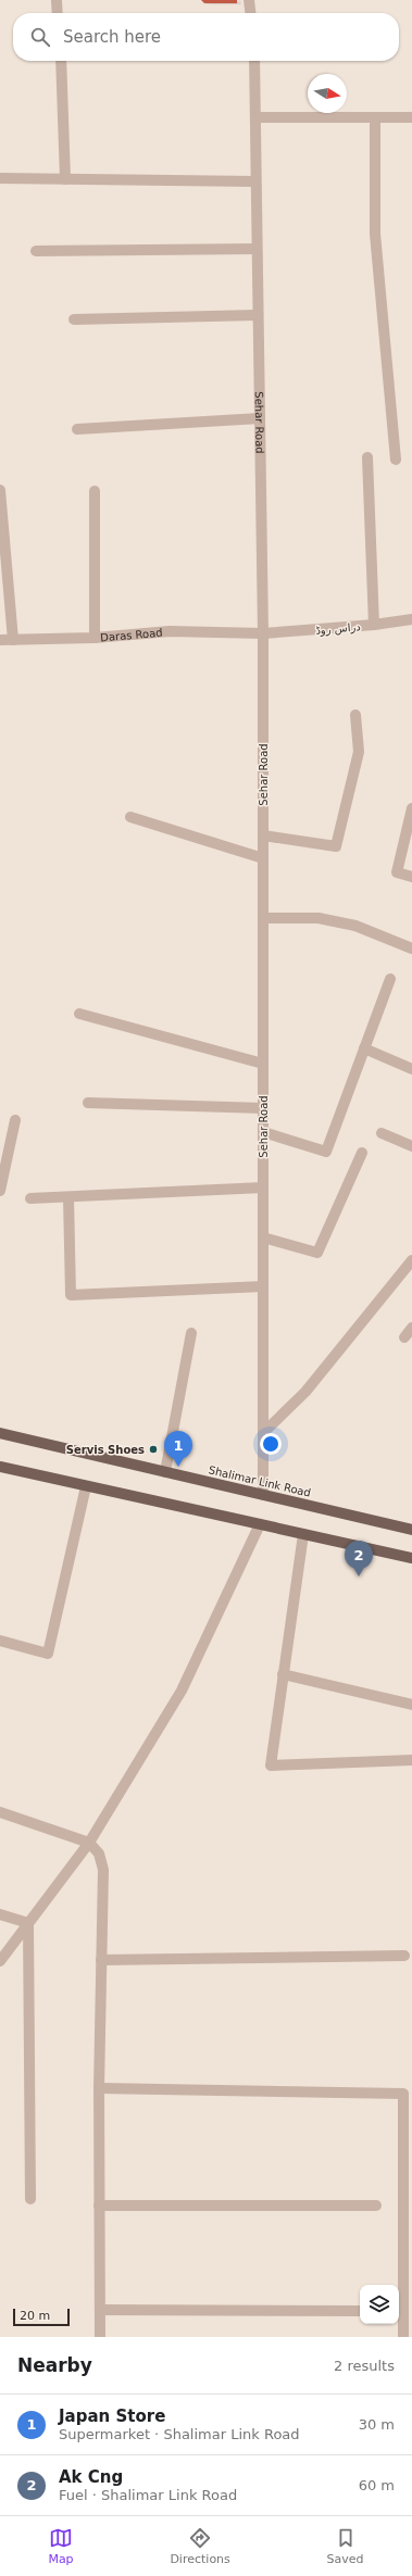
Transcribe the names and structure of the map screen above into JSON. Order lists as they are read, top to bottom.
{
  "streets": {
    "main road": ["Shalimar Link Road"],
    "street": ["Sehar Road", "دراس روڈ", "Daras Road"]
  },
  "crossings": [
    ["Sehar Road", "دراس روڈ"],
    ["Sehar Road", "Daras Road"],
    ["Sehar Road", "Shalimar Link Road"],
    ["دراس روڈ", "Daras Road"]
  ],
  "places": ["Servis Shoes"],
  "scale_bar": "20 m",
  "north": "right",
  "page": {
    "search": "Search here",
    "pins": ["1", "2"],
    "scale": "20 m",
    "heading": ["Nearby", "2 results"],
    "list": [
      {
        "mark": "1",
        "name": "Japan Store",
        "note": "Supermarket · Shalimar Link Road",
        "value": "30 m"
      },
      {
        "mark": "2",
        "name": "Ak Cng",
        "note": "Fuel · Shalimar Link Road",
        "value": "60 m"
      }
    ],
    "nav": ["Map", "Directions", "Saved"]
  }
}
